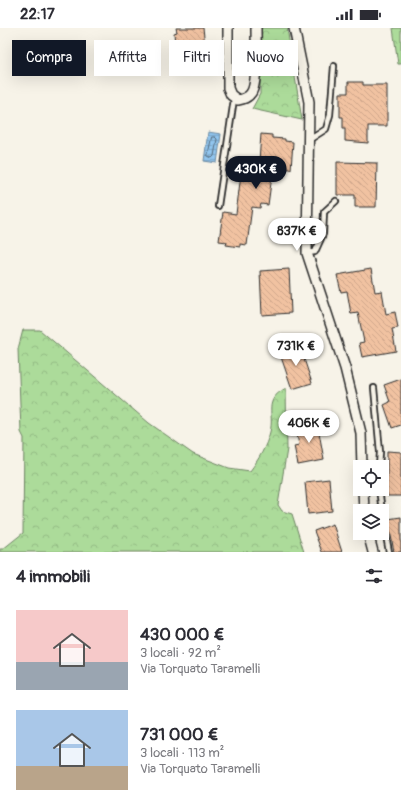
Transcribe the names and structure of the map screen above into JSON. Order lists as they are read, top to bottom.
{
  "page": {
    "status": "22:17",
    "chip": [
      "Compra",
      "Affitta",
      "Filtri",
      "Nuovo"
    ],
    "price": [
      "430K €",
      "837K €",
      "731K €",
      "406K €"
    ],
    "heading": "4 immobili",
    "list": [
      {
        "name": "430 000 €",
        "note": "3 locali · 92 m² · Via Torquato Taramelli"
      },
      {
        "name": "731 000 €",
        "note": "3 locali · 113 m² · Via Torquato Taramelli"
      }
    ]
  }
}
